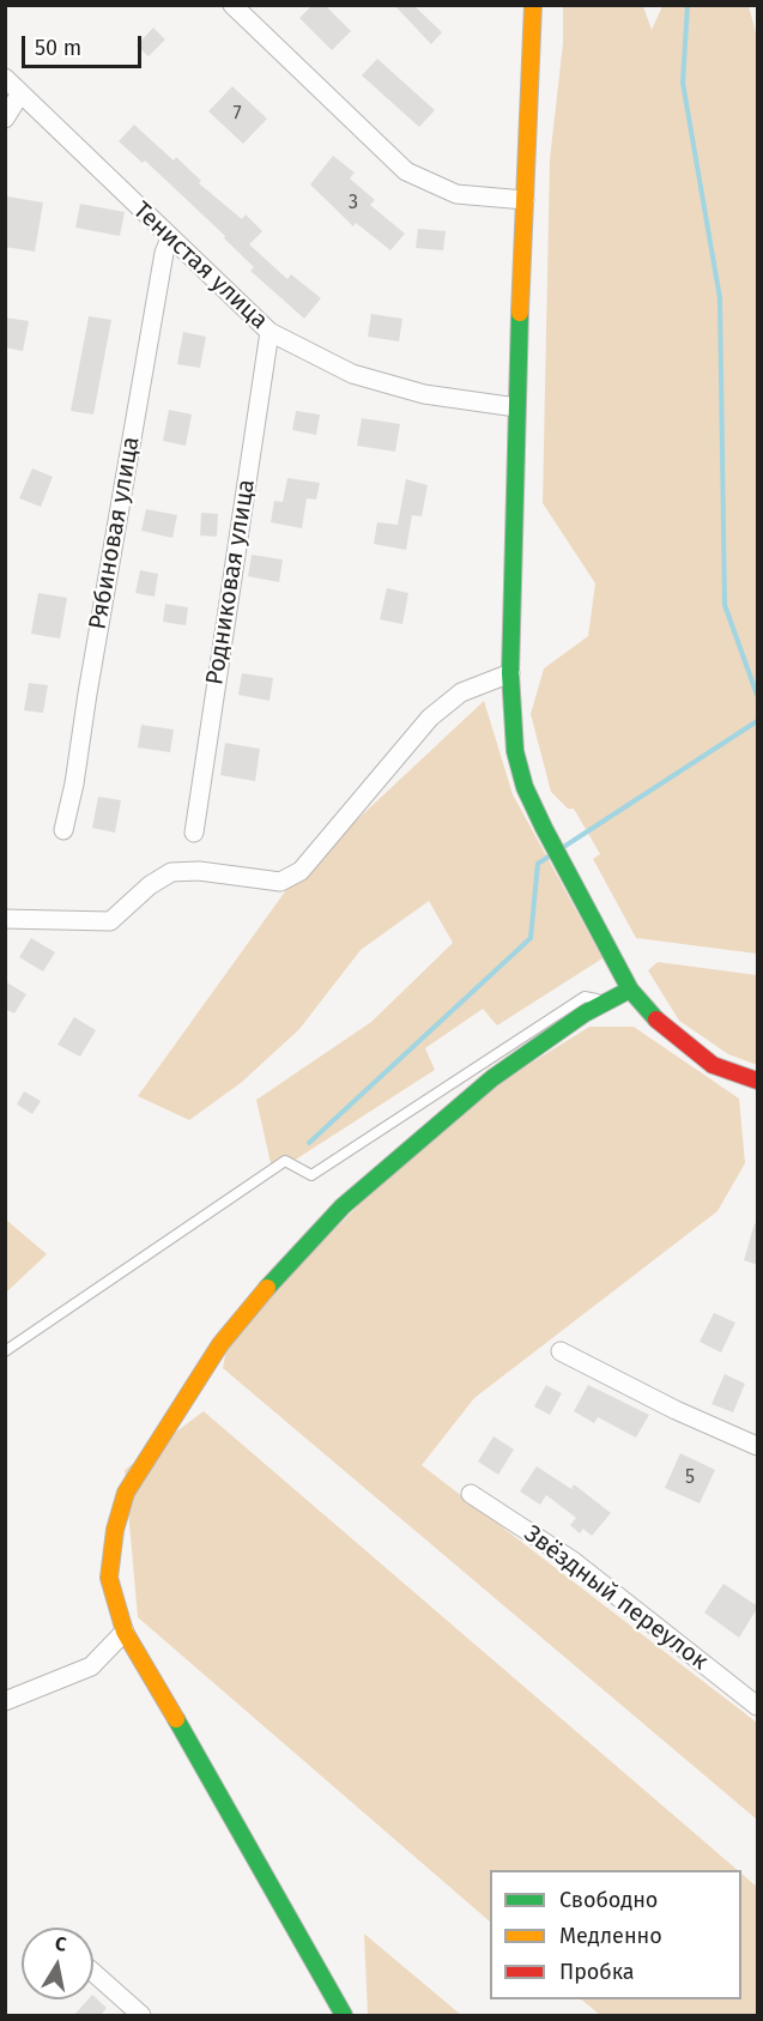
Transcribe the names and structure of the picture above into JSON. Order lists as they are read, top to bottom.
{
  "streets": {
    "street": [
      "Тенистая улица",
      "Рябиновая улица",
      "Родниковая улица",
      "Звёздный переулок"
    ]
  },
  "crossings": [
    ["Тенистая улица", "Рябиновая улица"],
    ["Тенистая улица", "Родниковая улица"]
  ],
  "house_numbers": ["7", "3", "5"],
  "legend": ["Свободно", "Медленно", "Пробка"],
  "scale_bar": "50 m",
  "north": "top"
}
